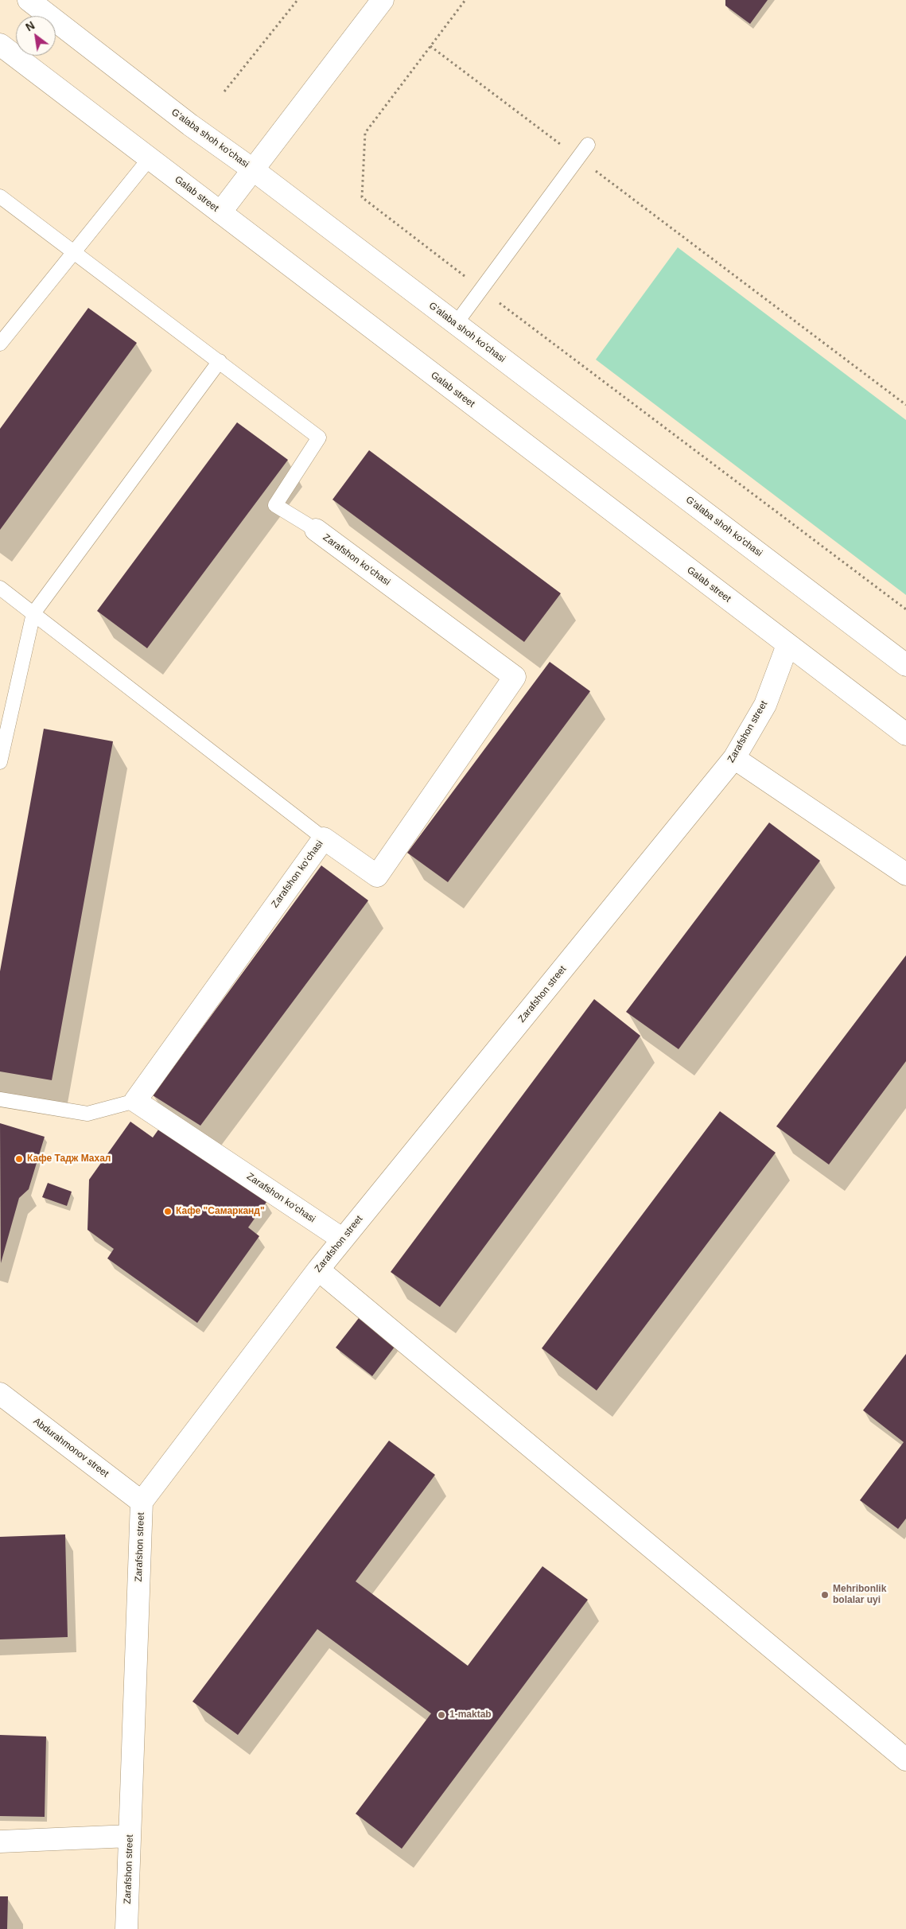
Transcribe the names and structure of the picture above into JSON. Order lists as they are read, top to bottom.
{
  "streets": {
    "street": [
      "G'alaba shoh ko'chasi",
      "Galab street",
      "Zarafshon ko‘chasi",
      "Zarafshon street",
      "Abdurahmonov street"
    ]
  },
  "crossings": [
    ["Galab street", "Zarafshon street"],
    ["Zarafshon ko‘chasi", "Zarafshon street"],
    ["Zarafshon street", "Abdurahmonov street"]
  ],
  "places": [
    "Кафе Тадж Махал",
    "Кафе \"Самарканд\"",
    "Mehribonlik bolalar uyi",
    "1-maktab"
  ],
  "north": "top left"
}
